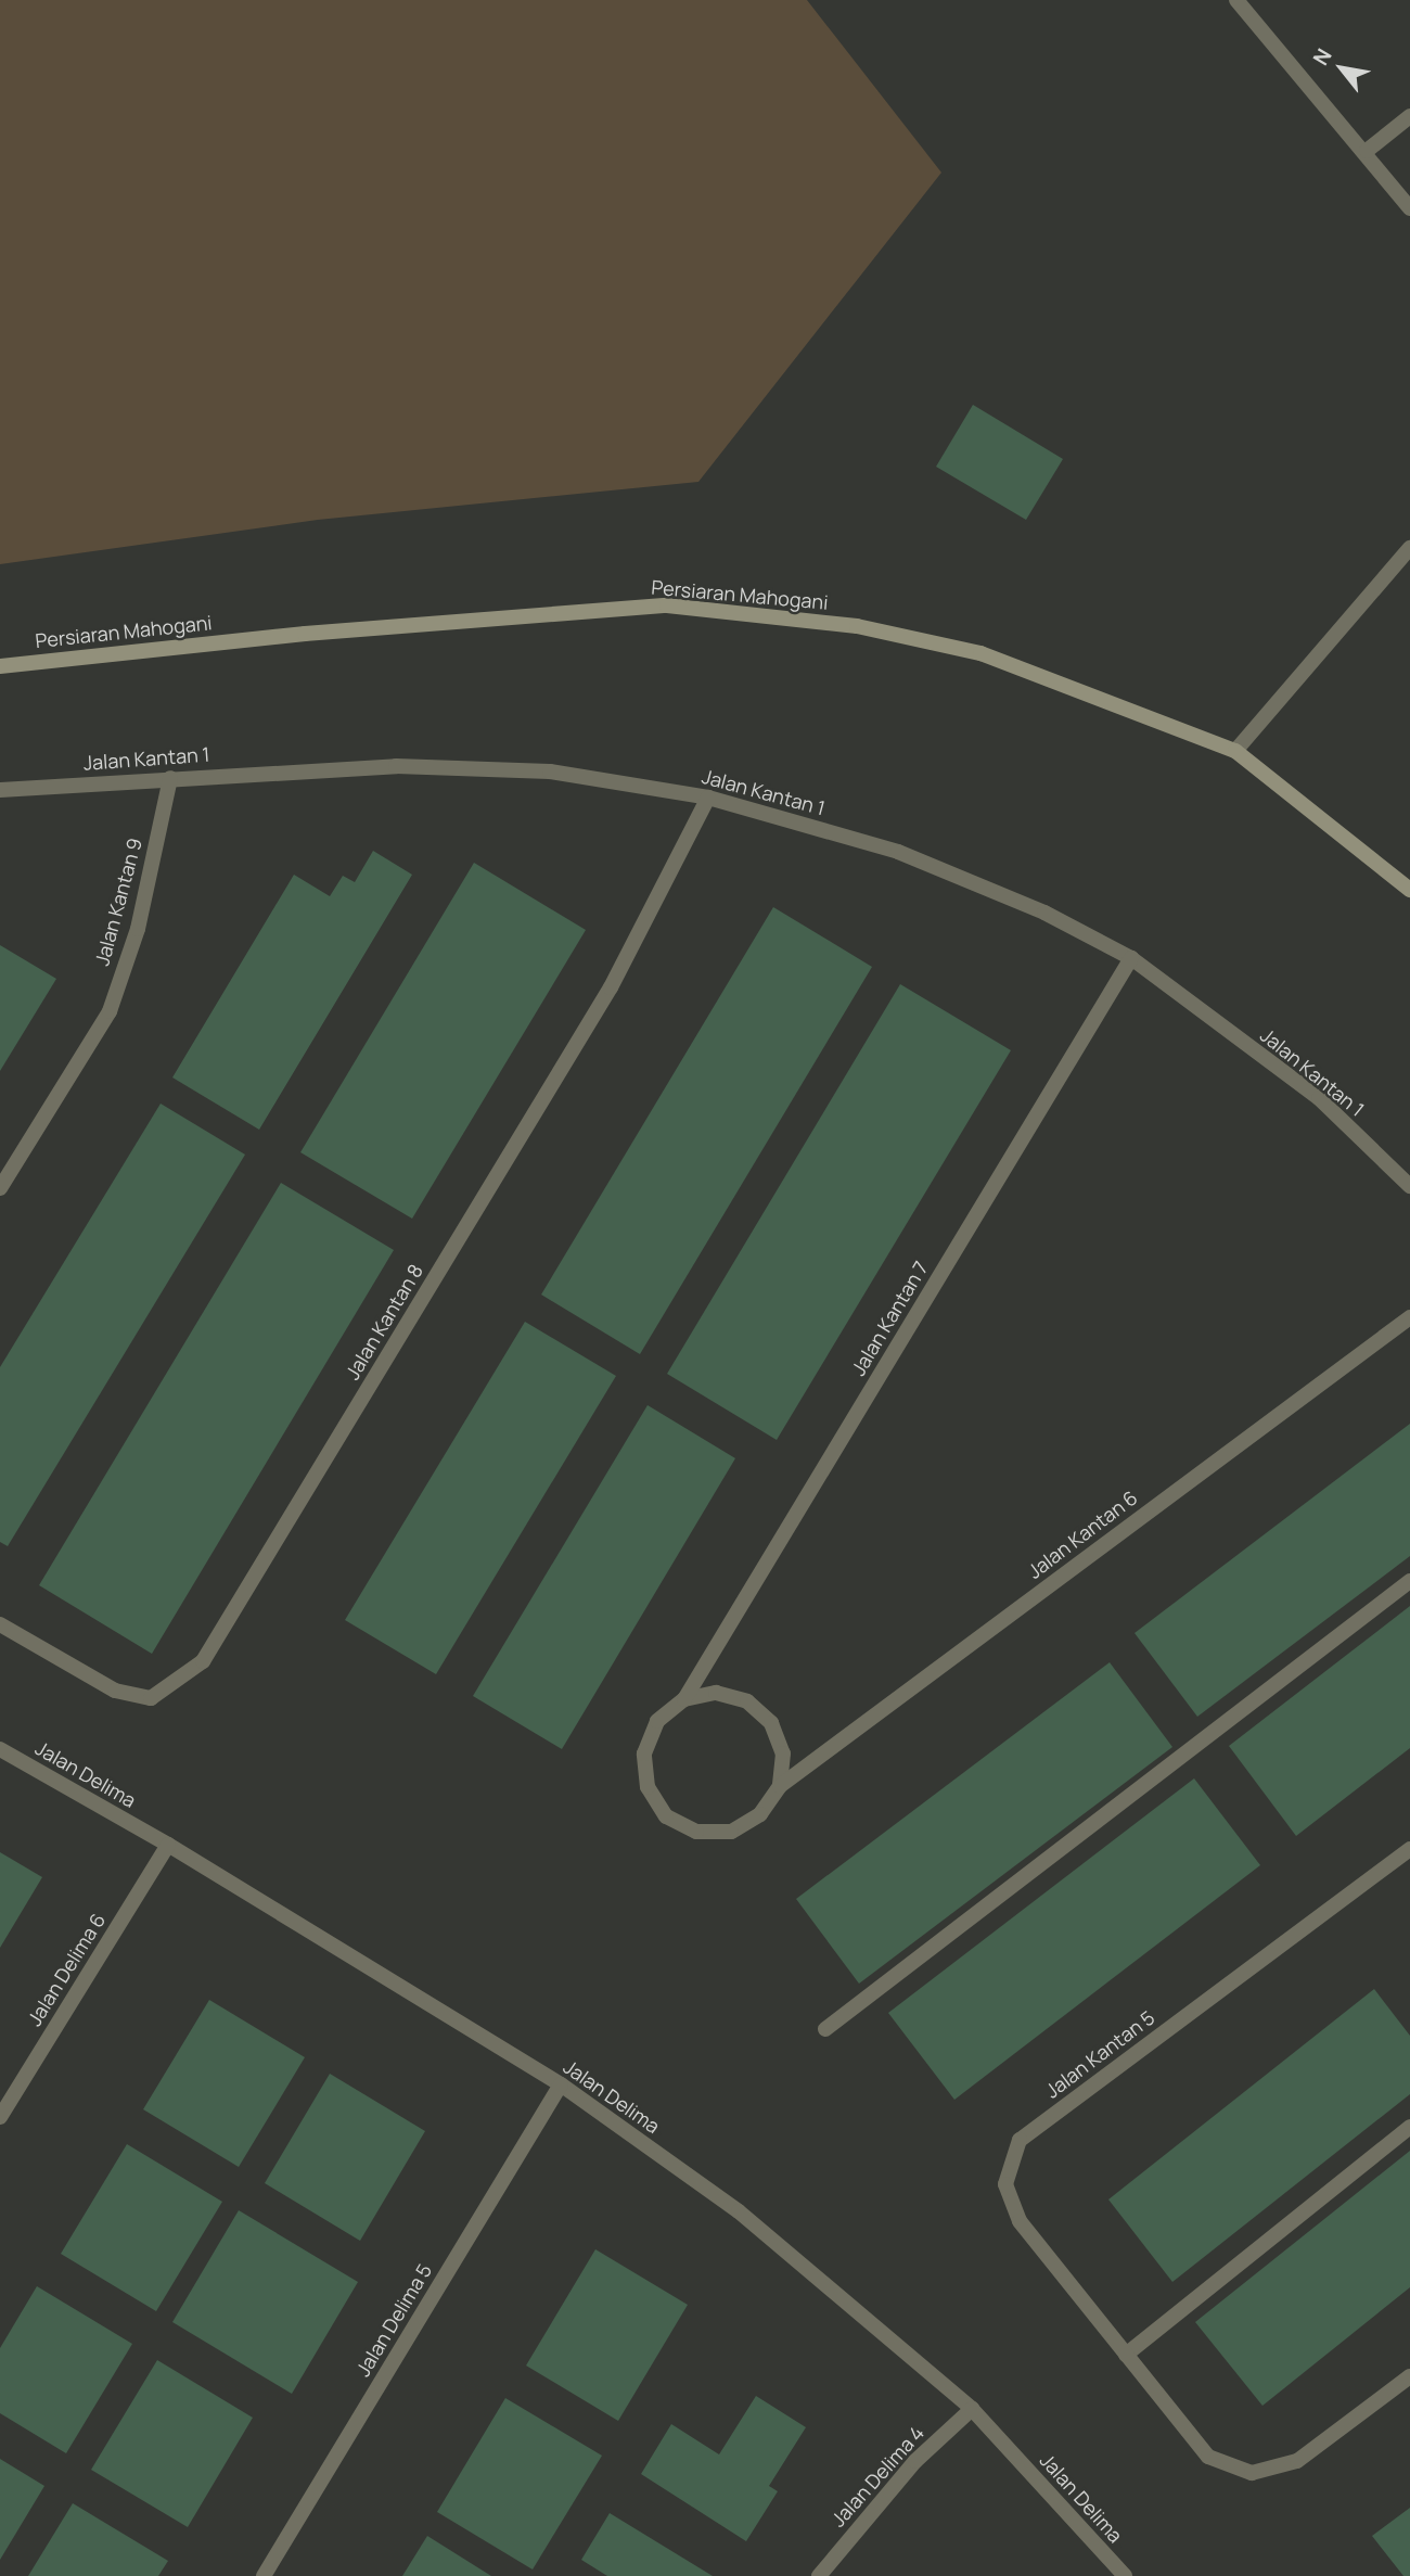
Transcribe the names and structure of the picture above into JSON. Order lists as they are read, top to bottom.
{
  "streets": {
    "main road": ["Persiaran Mahogani"],
    "street": [
      "Jalan Kantan 1",
      "Jalan Kantan 9",
      "Jalan Kantan 7",
      "Jalan Kantan 8",
      "Jalan Kantan 6",
      "Jalan Delima",
      "Jalan Delima 6",
      "Jalan Kantan 5",
      "Jalan Delima 5",
      "Jalan Delima 4"
    ]
  },
  "crossings": [
    ["Jalan Kantan 1", "Jalan Kantan 9"],
    ["Jalan Kantan 1", "Jalan Kantan 7"],
    ["Jalan Kantan 1", "Jalan Kantan 8"],
    ["Jalan Kantan 7", "Jalan Kantan 6"],
    ["Jalan Delima", "Jalan Delima 6"],
    ["Jalan Delima", "Jalan Delima 5"],
    ["Jalan Delima", "Jalan Delima 4"]
  ],
  "north": "top left"
}
